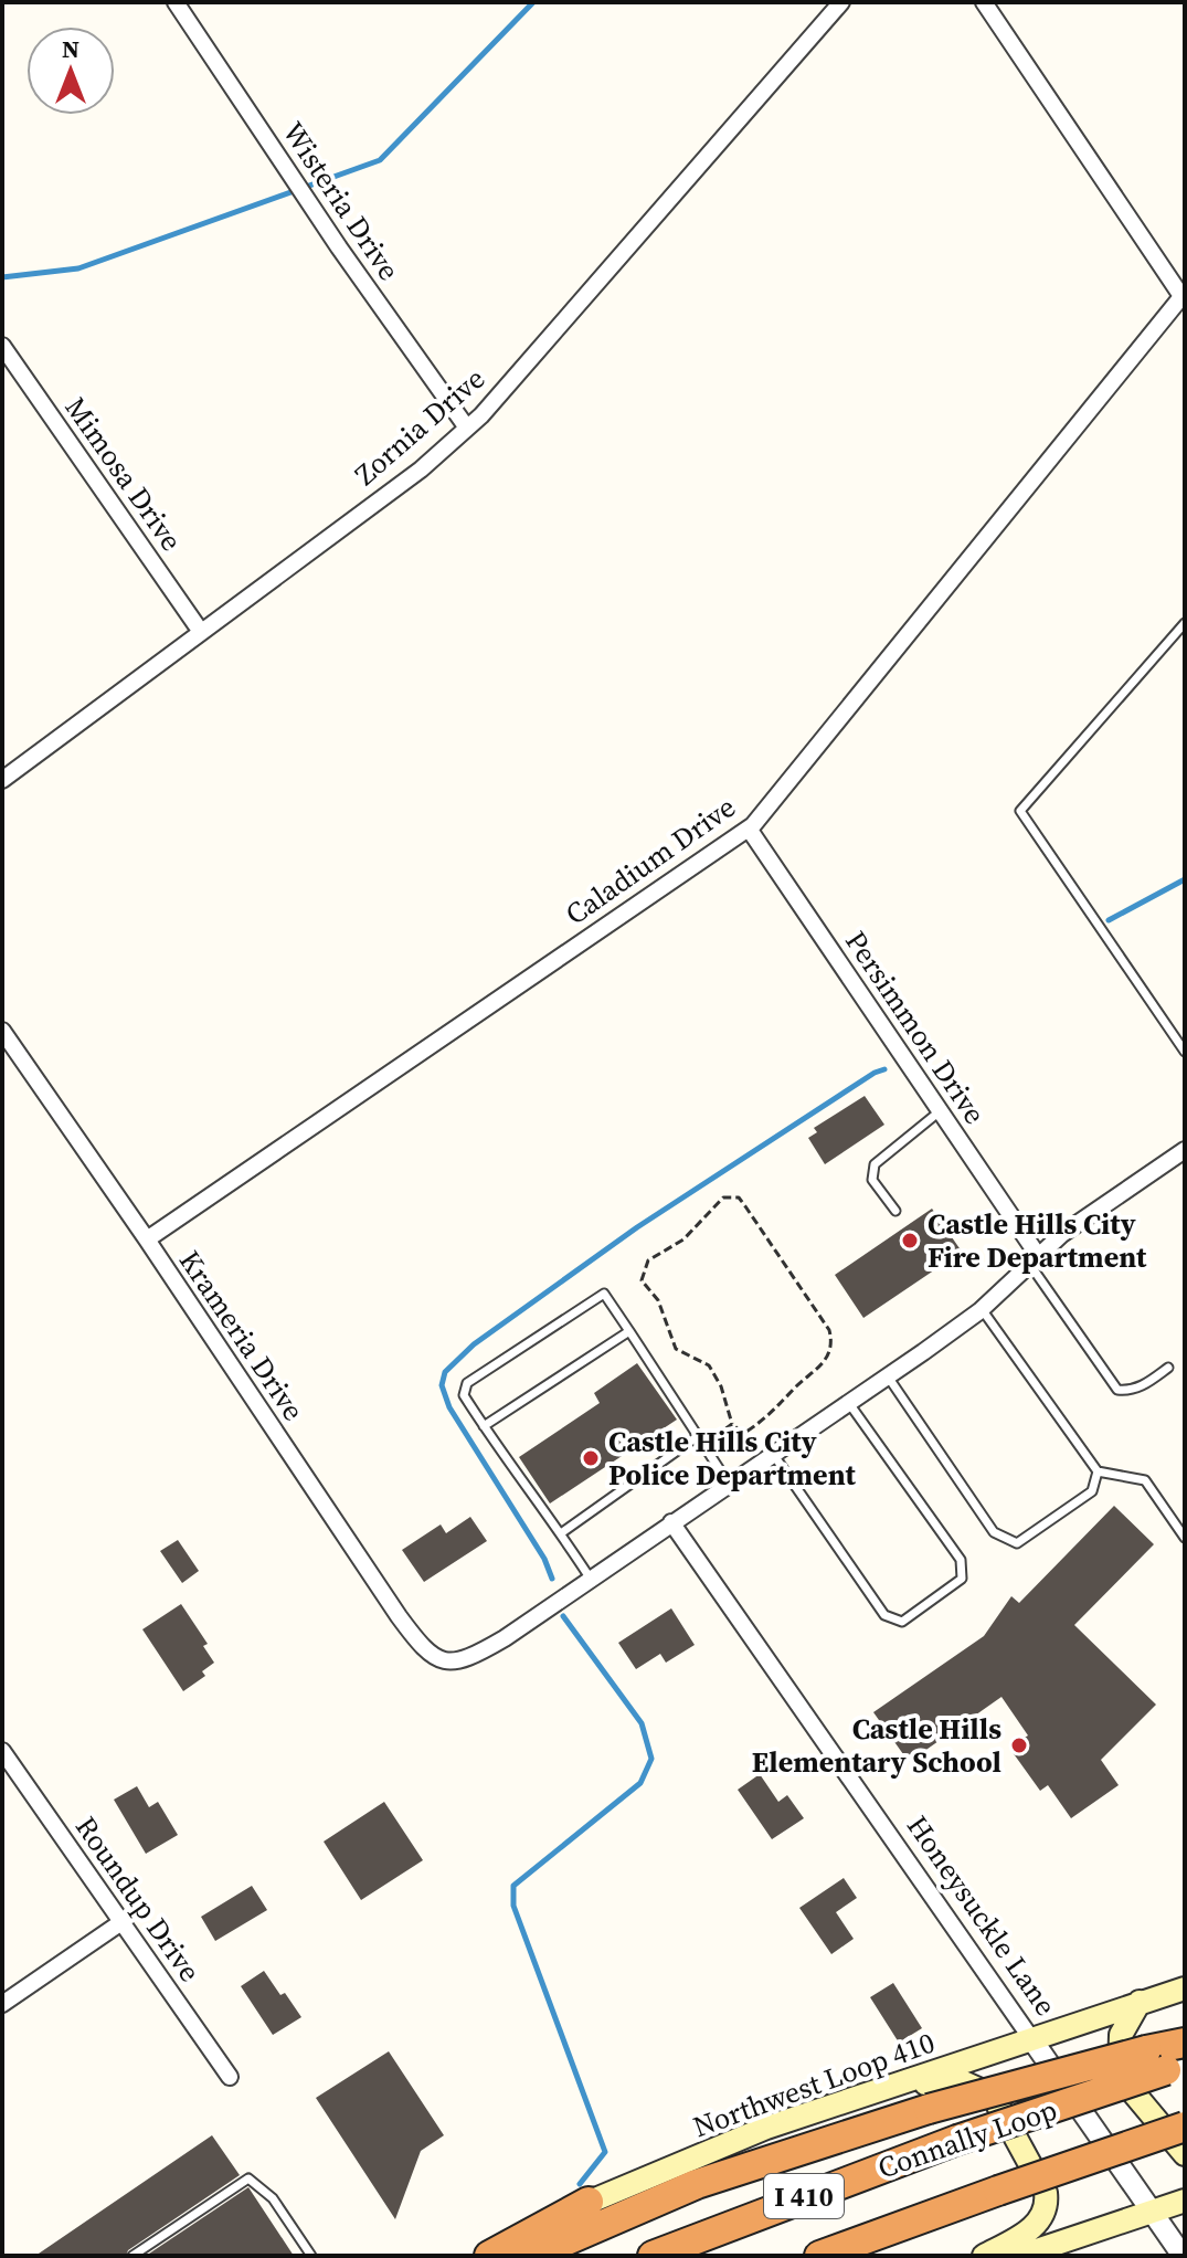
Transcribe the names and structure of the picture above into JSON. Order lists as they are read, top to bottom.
{
  "streets": {
    "highway": ["Connally Loop", "I 410"],
    "main road": ["Northwest Loop 410"],
    "street": [
      "Wisteria Drive",
      "Zornia Drive",
      "Mimosa Drive",
      "Caladium Drive",
      "Persimmon Drive",
      "Krameria Drive",
      "Roundup Drive",
      "Honeysuckle Lane"
    ]
  },
  "crossings": [
    ["Wisteria Drive", "Zornia Drive"],
    ["Zornia Drive", "Mimosa Drive"],
    ["Caladium Drive", "Persimmon Drive"],
    ["Caladium Drive", "Krameria Drive"],
    ["Honeysuckle Lane", "Northwest Loop 410"]
  ],
  "places": ["Castle Hills City Fire Department", "Castle Hills City Police Department", "Castle Hills Elementary School"],
  "north": "top"
}
